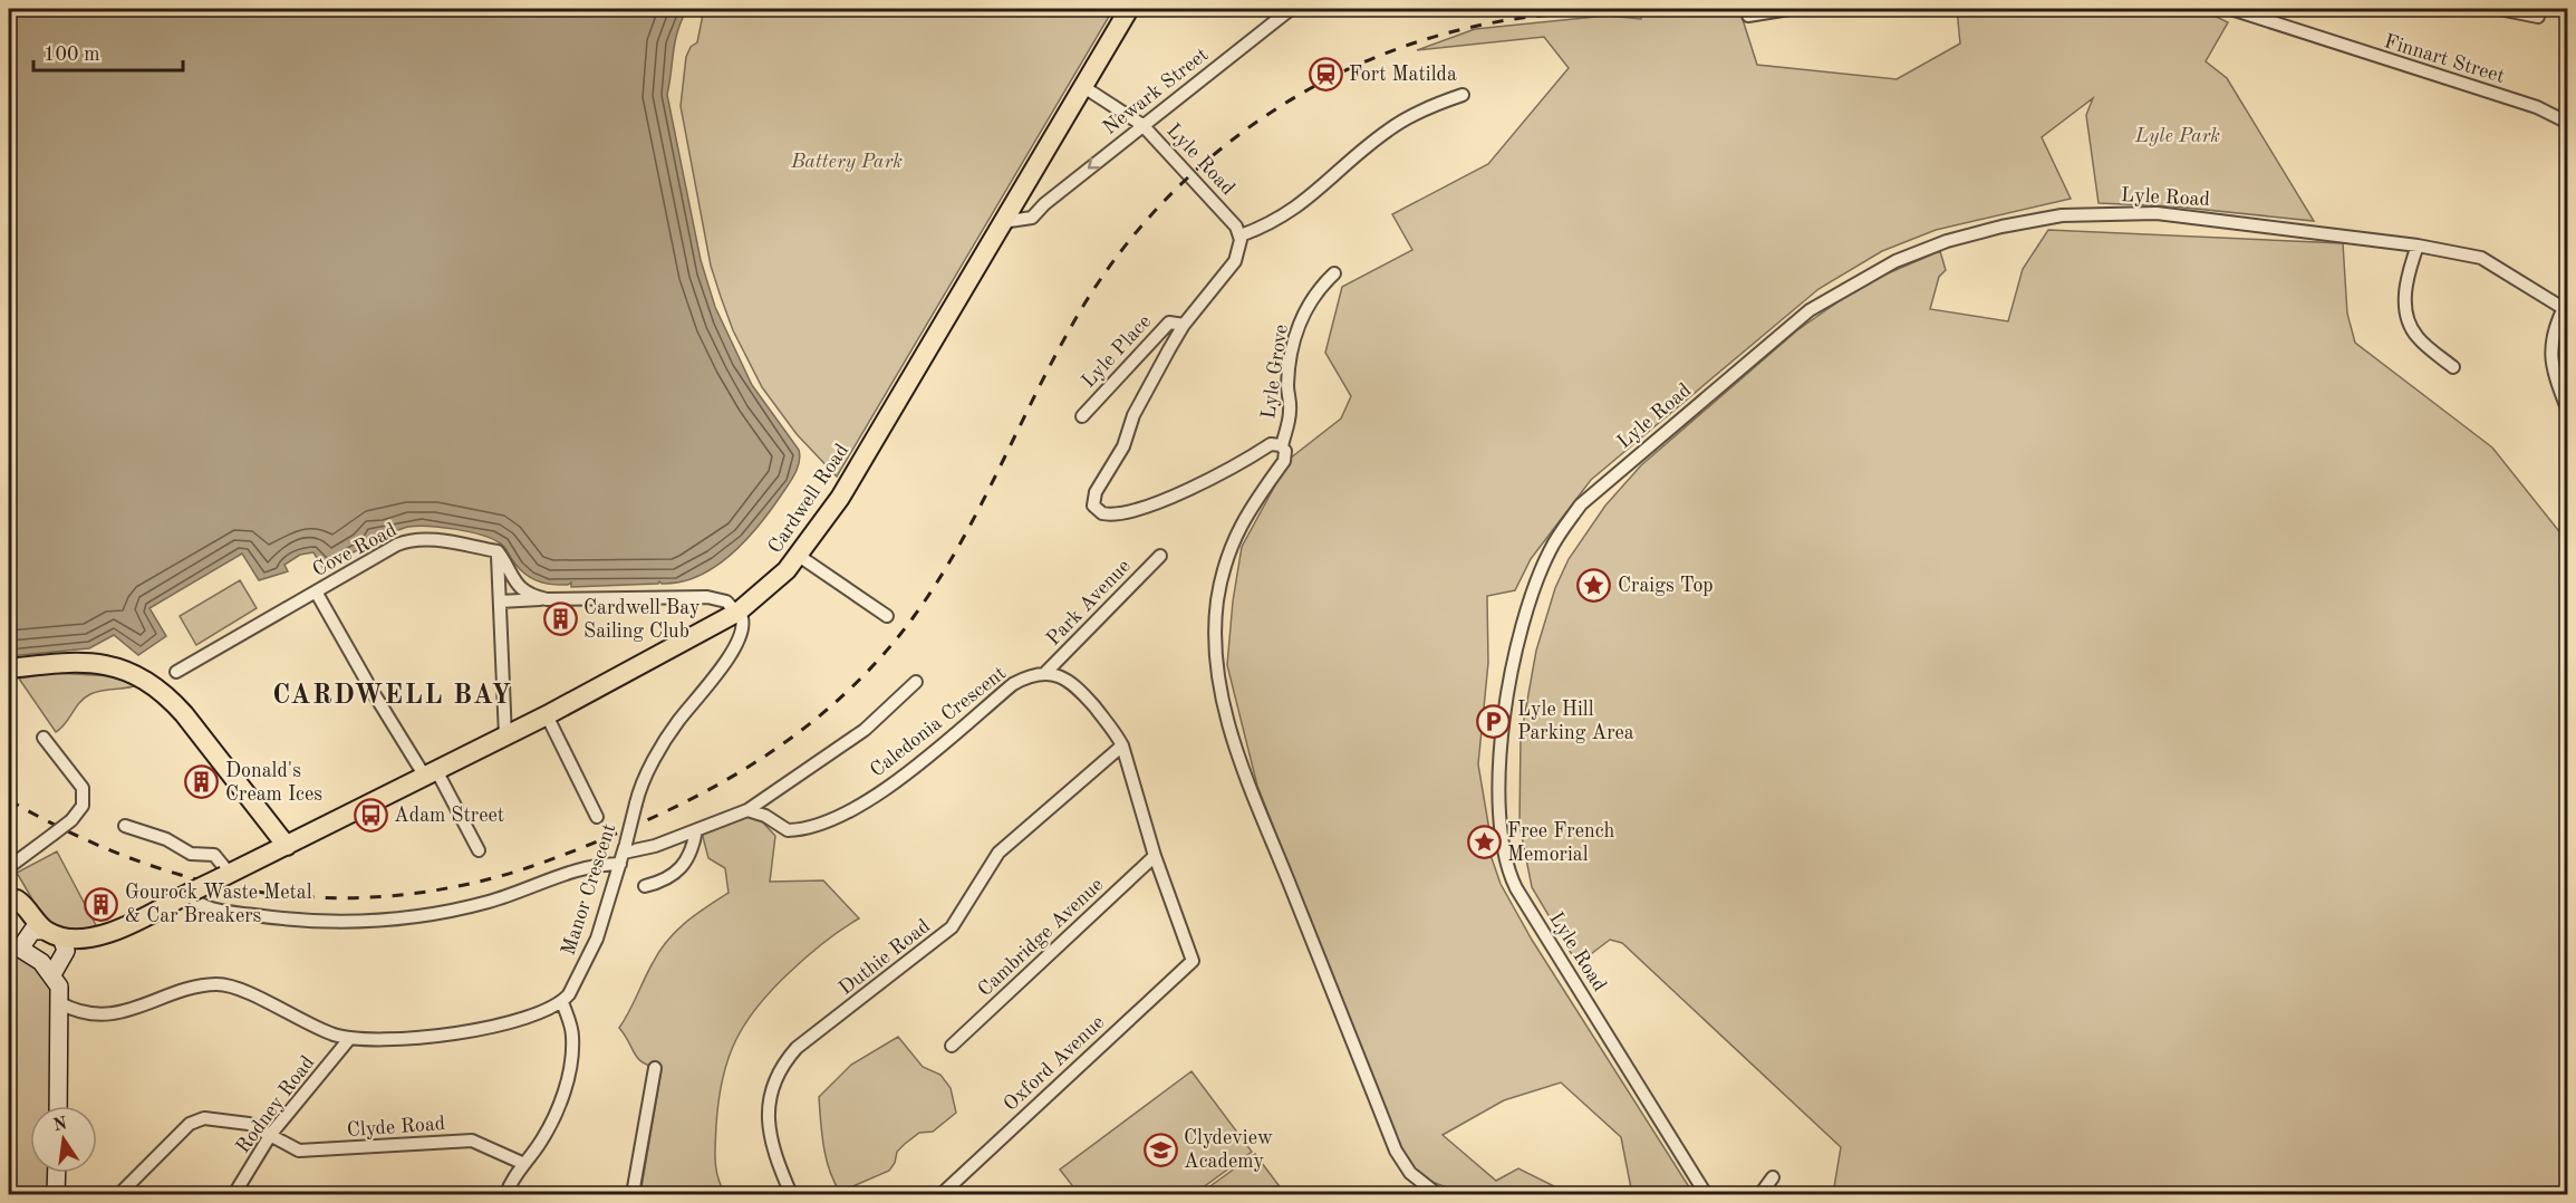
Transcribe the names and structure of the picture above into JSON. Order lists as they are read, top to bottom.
{
  "streets": {
    "main road": ["Cardwell Road"],
    "street": [
      "Finnart Street",
      "Newark Street",
      "Lyle Road",
      "Lyle Place",
      "Lyle Grove",
      "Cove Road",
      "Park Avenue",
      "Caledonia Crescent",
      "Manor Crescent",
      "Cambridge Avenue",
      "Duthie Road",
      "Oxford Avenue",
      "Rodney Road",
      "Clyde Road"
    ]
  },
  "crossings": [
    ["Newark Street", "Lyle Road"],
    ["Newark Street", "Cardwell Road"],
    ["Lyle Road", "Cardwell Road"],
    ["Cardwell Road", "Manor Crescent"],
    ["Park Avenue", "Caledonia Crescent"],
    ["Cambridge Avenue", "Oxford Avenue"],
    ["Rodney Road", "Clyde Road"]
  ],
  "districts": ["CARDWELL BAY"],
  "parks": ["Lyle Park", "Battery Park"],
  "places": {
    "station": ["Fort Matilda"],
    "place": ["Craigs Top", "Free French Memorial"],
    "building": ["Cardwell Bay Sailing Club", "Donald's Cream Ices", "Gourock Waste Metal & Car Breakers"],
    "parking": ["Lyle Hill Parking Area"],
    "bus stop": ["Adam Street"],
    "school or university": ["Clydeview Academy"]
  },
  "scale_bar": "100 m",
  "north": "top"
}
